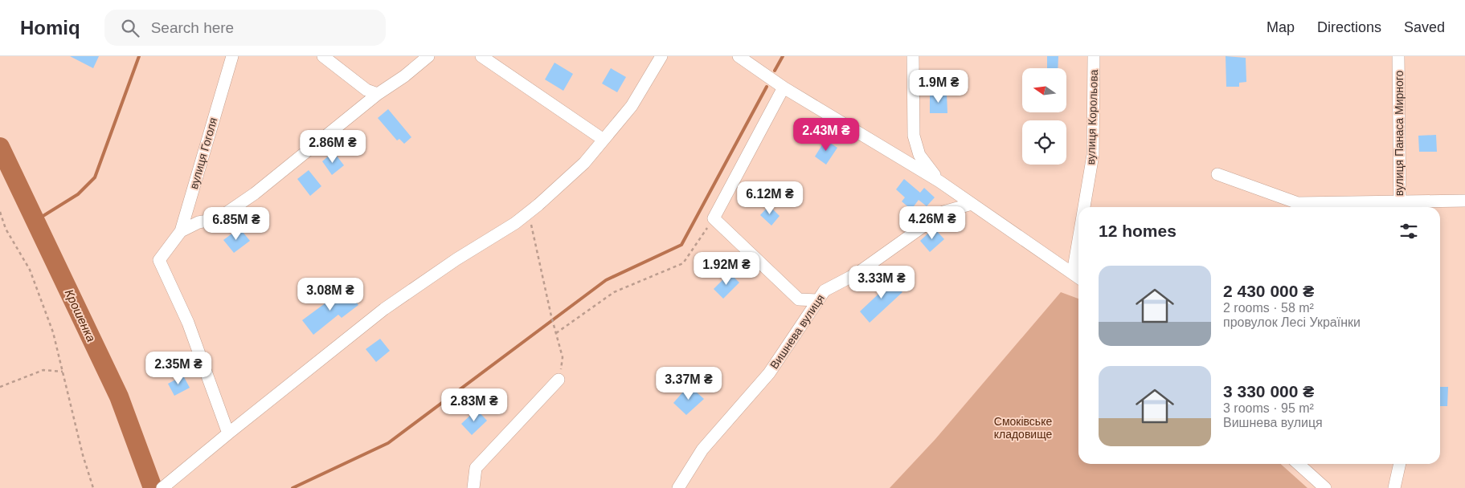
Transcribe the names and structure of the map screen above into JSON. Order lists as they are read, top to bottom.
{
  "streets": {
    "street": [
      "вулиця Корольова",
      "вулиця Панаса Мирного",
      "вулиця Гоголя",
      "Вишнева вулиця"
    ]
  },
  "water": ["Крошенка"],
  "parks": ["Смоківське кладовище"],
  "north": "left",
  "page": {
    "header": "Homiq",
    "search": "Search here",
    "nav": ["Map", "Directions", "Saved"],
    "price": [
      "1.9M ₴",
      "2.43M ₴",
      "2.86M ₴",
      "6.12M ₴",
      "4.26M ₴",
      "6.85M ₴",
      "1.92M ₴",
      "3.33M ₴",
      "3.08M ₴",
      "2.35M ₴",
      "3.37M ₴",
      "2.83M ₴"
    ],
    "heading": "12 homes",
    "list": [
      {
        "name": "2 430 000 ₴",
        "note": "2 rooms · 58 m² · провулок Лесі Українки"
      },
      {
        "name": "3 330 000 ₴",
        "note": "3 rooms · 95 m² · Вишнева вулиця"
      }
    ]
  }
}
